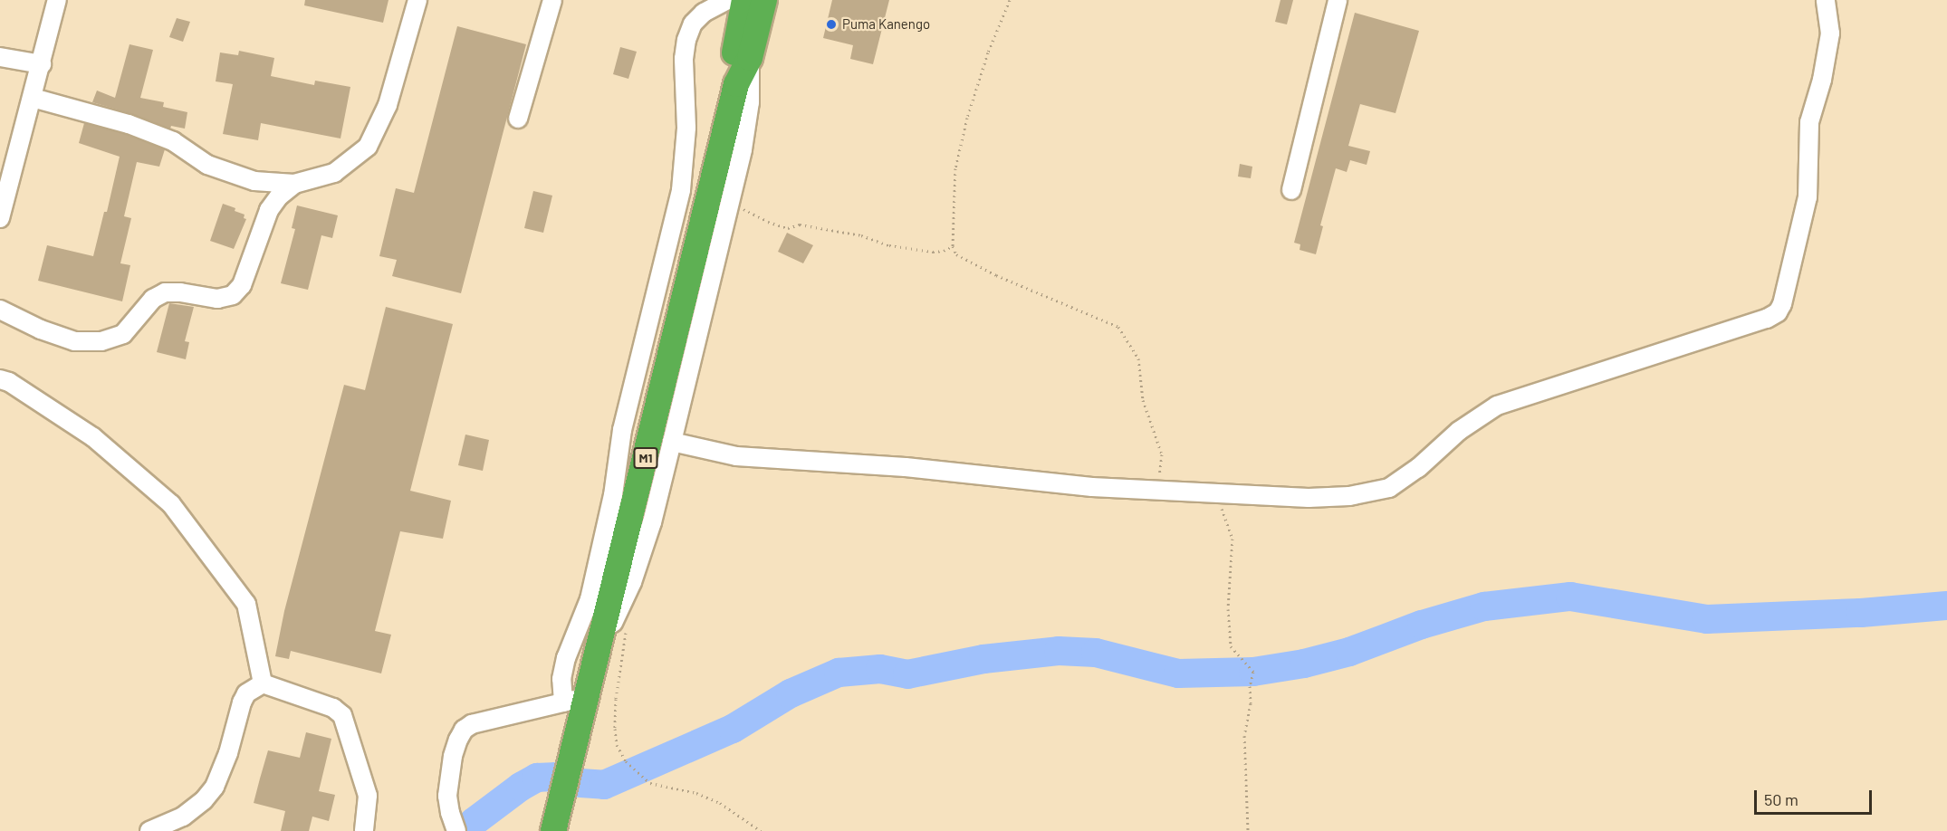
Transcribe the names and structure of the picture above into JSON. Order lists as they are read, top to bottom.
{
  "streets": {
    "highway": ["M1"]
  },
  "places": ["Puma Kanengo"],
  "scale_bar": "50 m"
}
